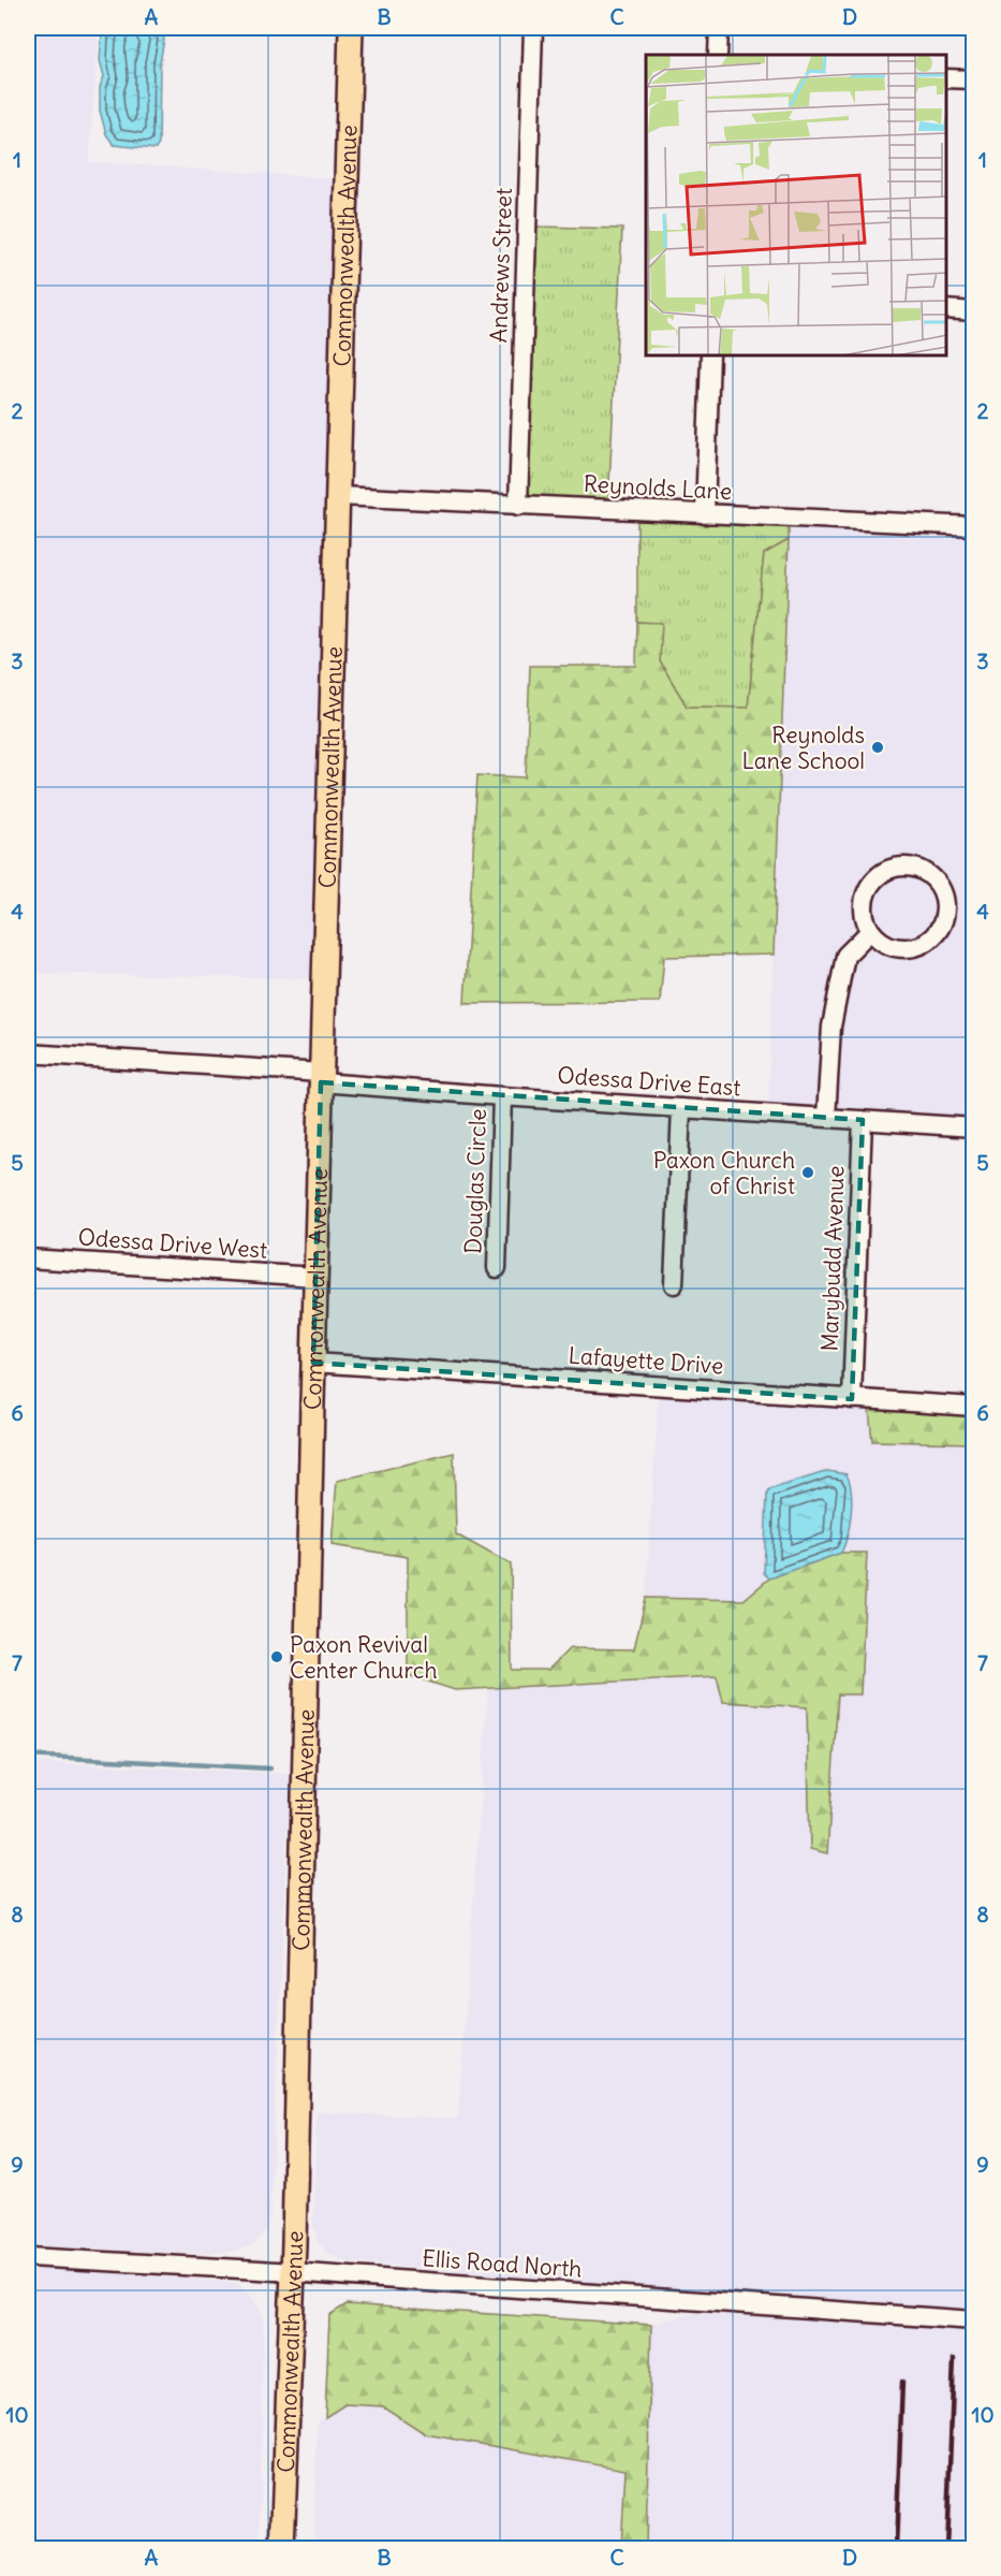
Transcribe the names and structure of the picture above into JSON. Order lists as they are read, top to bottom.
{
  "streets": {
    "main road": ["Commonwealth Avenue"],
    "street": [
      "Andrews Street",
      "Reynolds Lane",
      "Odessa Drive East",
      "Douglas Circle",
      "Odessa Drive West",
      "Marybudd Avenue",
      "Lafayette Drive",
      "Ellis Road North"
    ]
  },
  "crossings": [
    ["Commonwealth Avenue", "Reynolds Lane"],
    ["Commonwealth Avenue", "Odessa Drive East"],
    ["Commonwealth Avenue", "Odessa Drive West"],
    ["Commonwealth Avenue", "Lafayette Drive"],
    ["Commonwealth Avenue", "Ellis Road North"],
    ["Andrews Street", "Reynolds Lane"],
    ["Odessa Drive East", "Douglas Circle"],
    ["Odessa Drive East", "Marybudd Avenue"],
    ["Marybudd Avenue", "Lafayette Drive"]
  ],
  "places": ["Reynolds Lane School", "Paxon Church of Christ", "Paxon Revival Center Church"],
  "grid": {
    "columns": [
      "A",
      "B",
      "C",
      "D"
    ],
    "rows": [
      "1",
      "2",
      "3",
      "4",
      "5",
      "6",
      "7",
      "8",
      "9",
      "10"
    ]
  }
}
